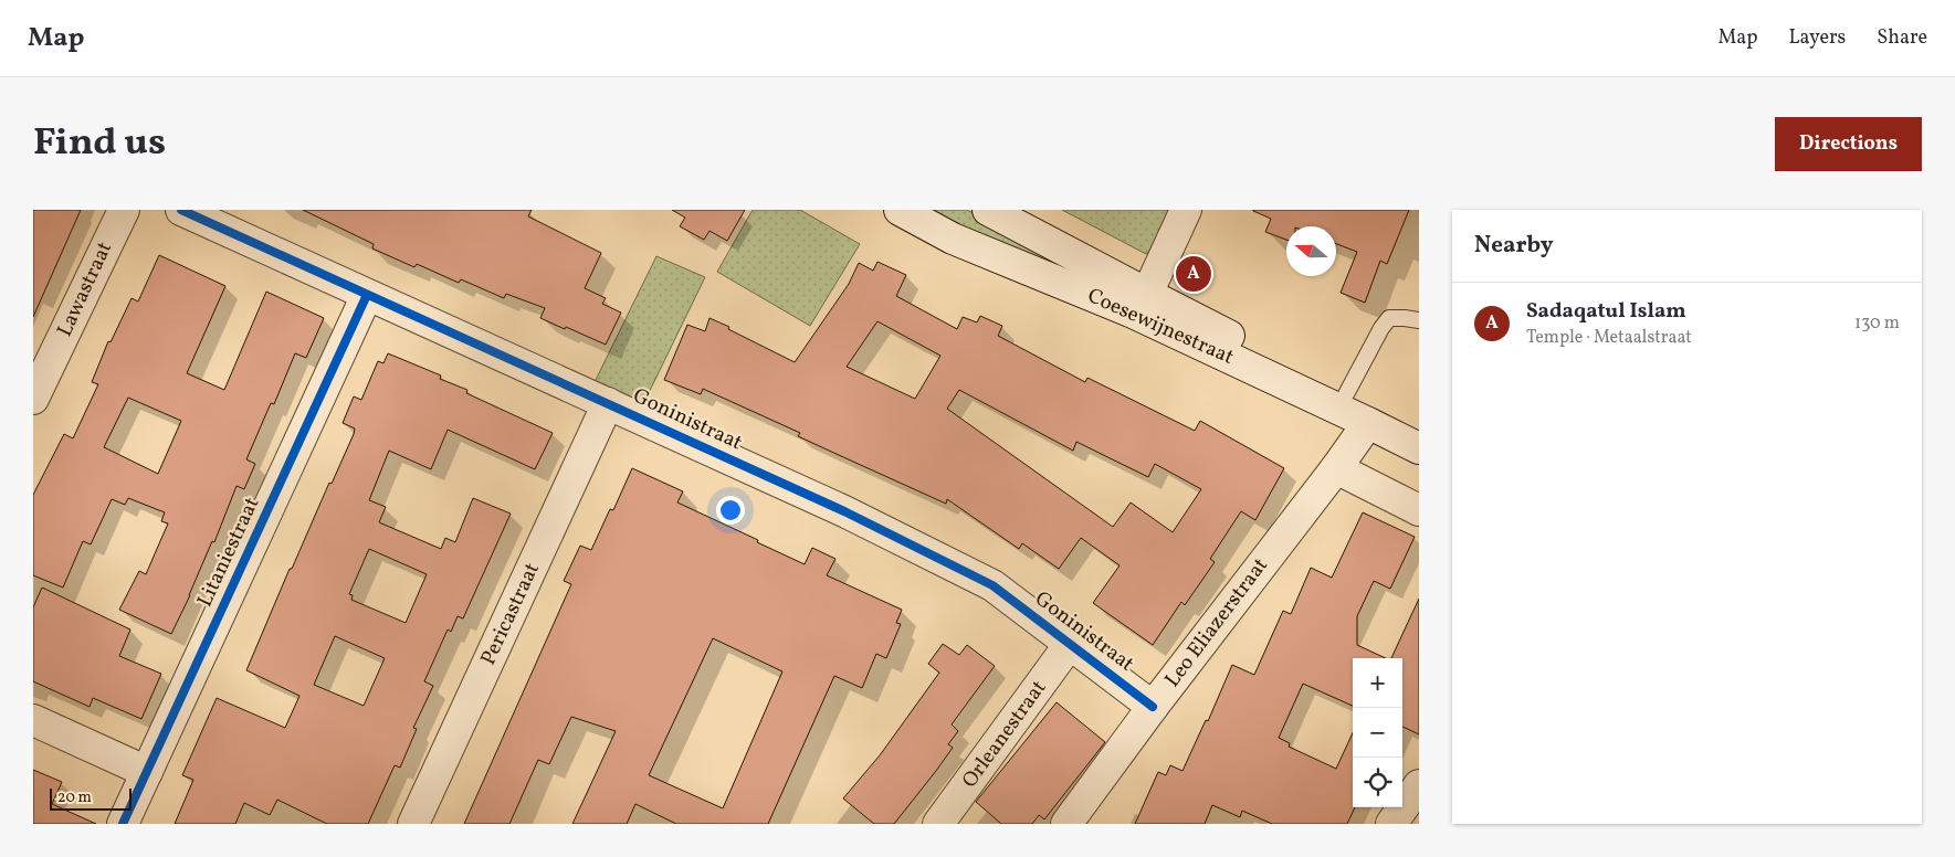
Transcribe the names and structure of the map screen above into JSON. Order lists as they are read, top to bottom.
{
  "streets": {
    "street": [
      "Lawastraat",
      "Coesewijnestraat",
      "Goninistraat",
      "Litaniestraat",
      "Pericastraat",
      "Leo Eliazerstraat",
      "Orleanestraat"
    ]
  },
  "crossings": [
    ["Coesewijnestraat", "Leo Eliazerstraat"],
    ["Goninistraat", "Litaniestraat"],
    ["Goninistraat", "Pericastraat"],
    ["Goninistraat", "Leo Eliazerstraat"],
    ["Goninistraat", "Orleanestraat"]
  ],
  "scale_bar": "20 m",
  "north": "left",
  "page": {
    "header": "Map",
    "nav": ["Map", "Layers", "Share"],
    "title": "Find us",
    "buttons": "Directions",
    "heading": "Nearby",
    "pins": "A",
    "list": [
      {
        "mark": "A",
        "name": "Sadaqatul Islam",
        "note": "Temple · Metaalstraat",
        "value": "130 m"
      }
    ],
    "map_buttons": ["+", "−"],
    "scale": "20 m"
  }
}
